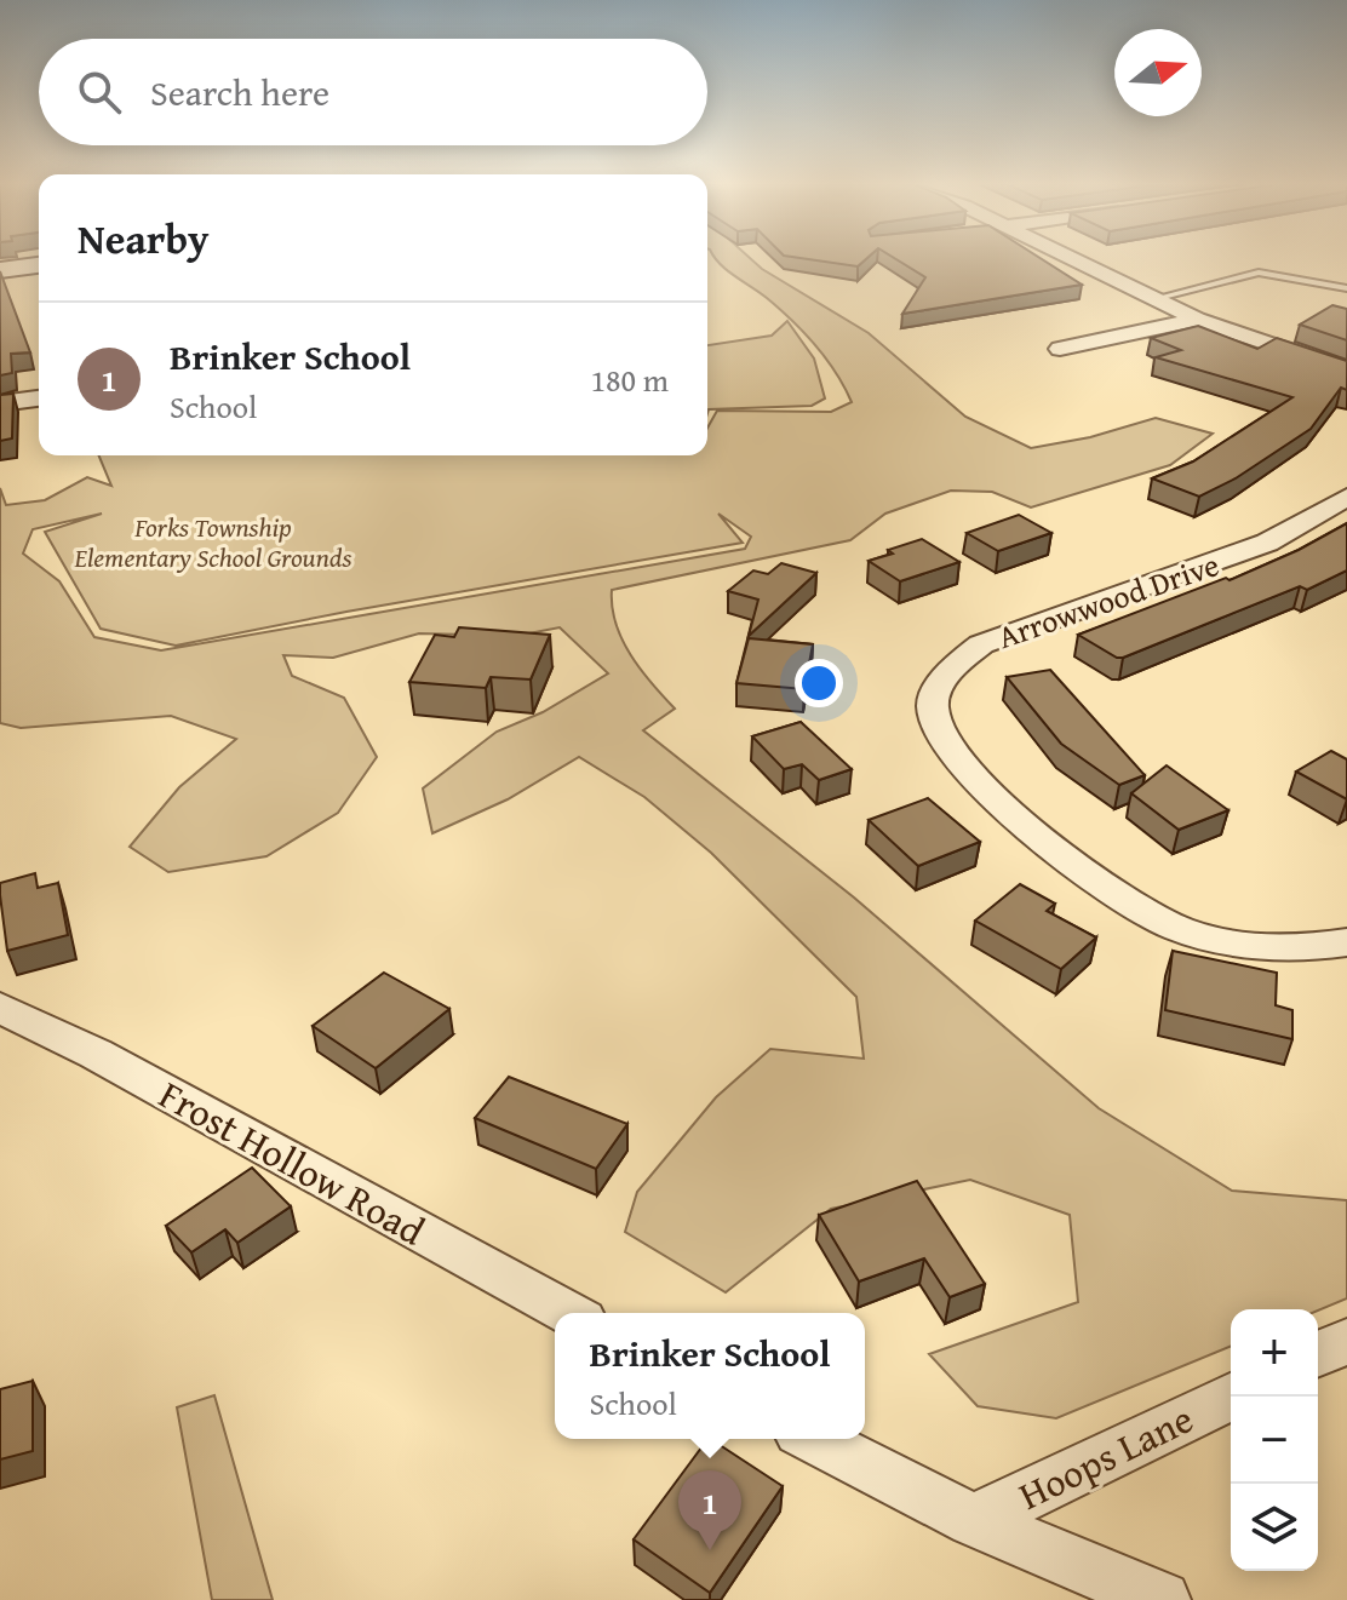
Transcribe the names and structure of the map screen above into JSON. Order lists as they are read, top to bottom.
{
  "streets": {
    "street": ["Arrowwood Drive", "Frost Hollow Road", "Hoops Lane"]
  },
  "parks": ["Forks Township Elementary School Grounds"],
  "north": "right",
  "page": {
    "search": "Search here",
    "heading": "Nearby",
    "list": [
      {
        "mark": "1",
        "name": "Brinker School",
        "note": "School",
        "value": "180 m"
      }
    ],
    "map_buttons": ["+", "−"],
    "popup": ["Brinker School", "School"],
    "pins": "1"
  }
}
